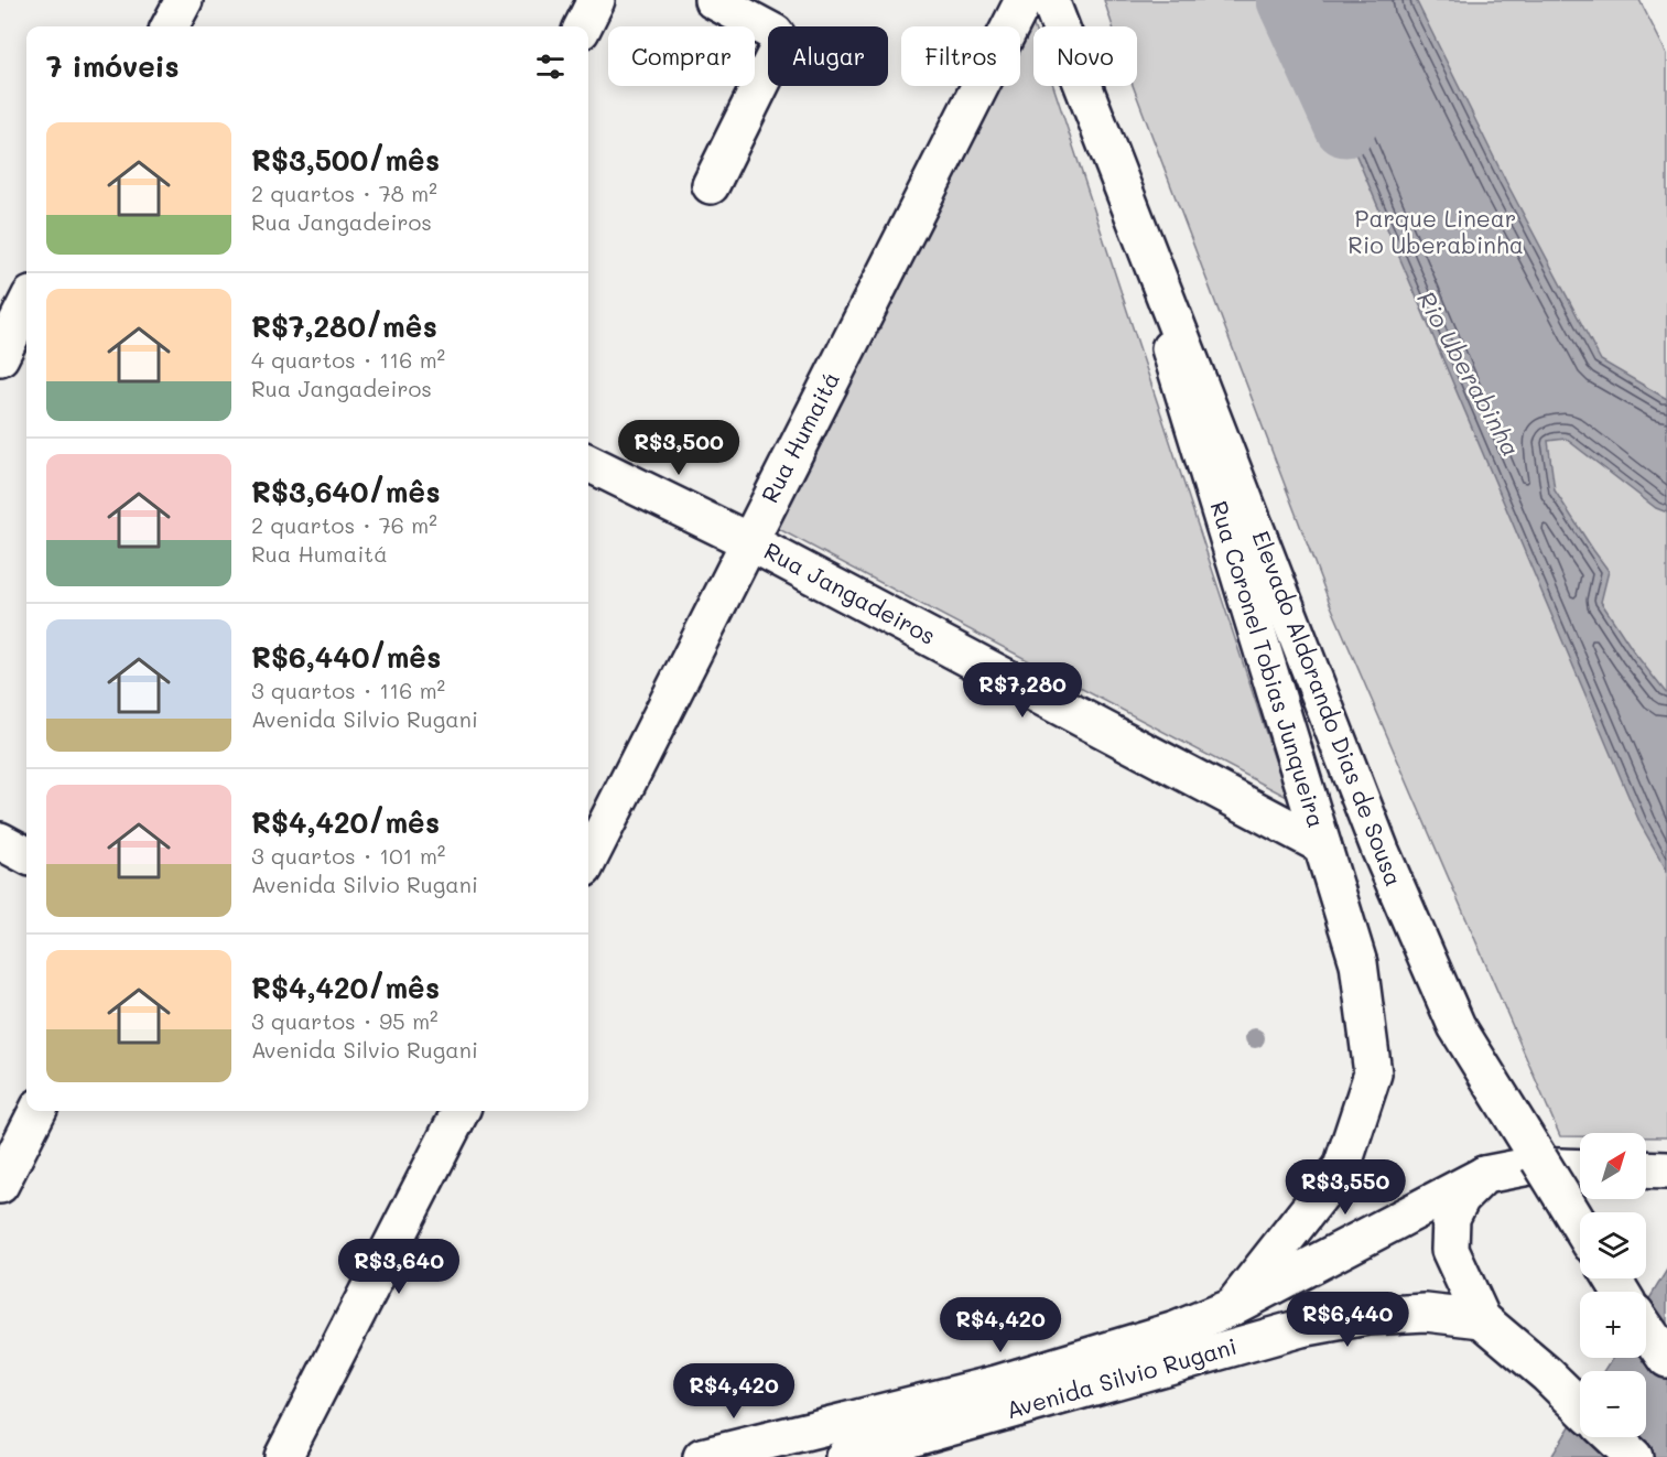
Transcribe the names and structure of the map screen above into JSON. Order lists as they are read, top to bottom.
{
  "streets": {
    "main road": [
      "Rua Humaitá",
      "Rua Jangadeiros",
      "Rua Coronel Tobias Junqueira",
      "Elevado Aldorando Dias de Sousa",
      "Avenida Silvio Rugani"
    ]
  },
  "crossings": [
    ["Rua Humaitá", "Rua Jangadeiros"],
    ["Rua Humaitá", "Rua Coronel Tobias Junqueira"],
    ["Rua Jangadeiros", "Rua Coronel Tobias Junqueira"],
    ["Rua Coronel Tobias Junqueira", "Elevado Aldorando Dias de Sousa"],
    ["Rua Coronel Tobias Junqueira", "Avenida Silvio Rugani"]
  ],
  "water": ["Rio Uberabinha"],
  "parks": ["Parque Linear Rio Uberabinha"],
  "north": "top right",
  "page": {
    "chip": [
      "Comprar",
      "Alugar",
      "Filtros",
      "Novo"
    ],
    "heading": "7 imóveis",
    "list": [
      {
        "name": "R$3,500/mês",
        "note": "2 quartos · 78 m² · Rua Jangadeiros"
      },
      {
        "name": "R$7,280/mês",
        "note": "4 quartos · 116 m² · Rua Jangadeiros"
      },
      {
        "name": "R$3,640/mês",
        "note": "2 quartos · 76 m² · Rua Humaitá"
      },
      {
        "name": "R$6,440/mês",
        "note": "3 quartos · 116 m² · Avenida Silvio Rugani"
      },
      {
        "name": "R$4,420/mês",
        "note": "3 quartos · 101 m² · Avenida Silvio Rugani"
      },
      {
        "name": "R$4,420/mês",
        "note": "3 quartos · 95 m² · Avenida Silvio Rugani"
      }
    ],
    "price": [
      "R$3,500",
      "R$7,280",
      "R$3,550",
      "R$3,640",
      "R$6,440",
      "R$4,420",
      "R$4,420"
    ],
    "map_buttons": ["+", "−"]
  }
}
